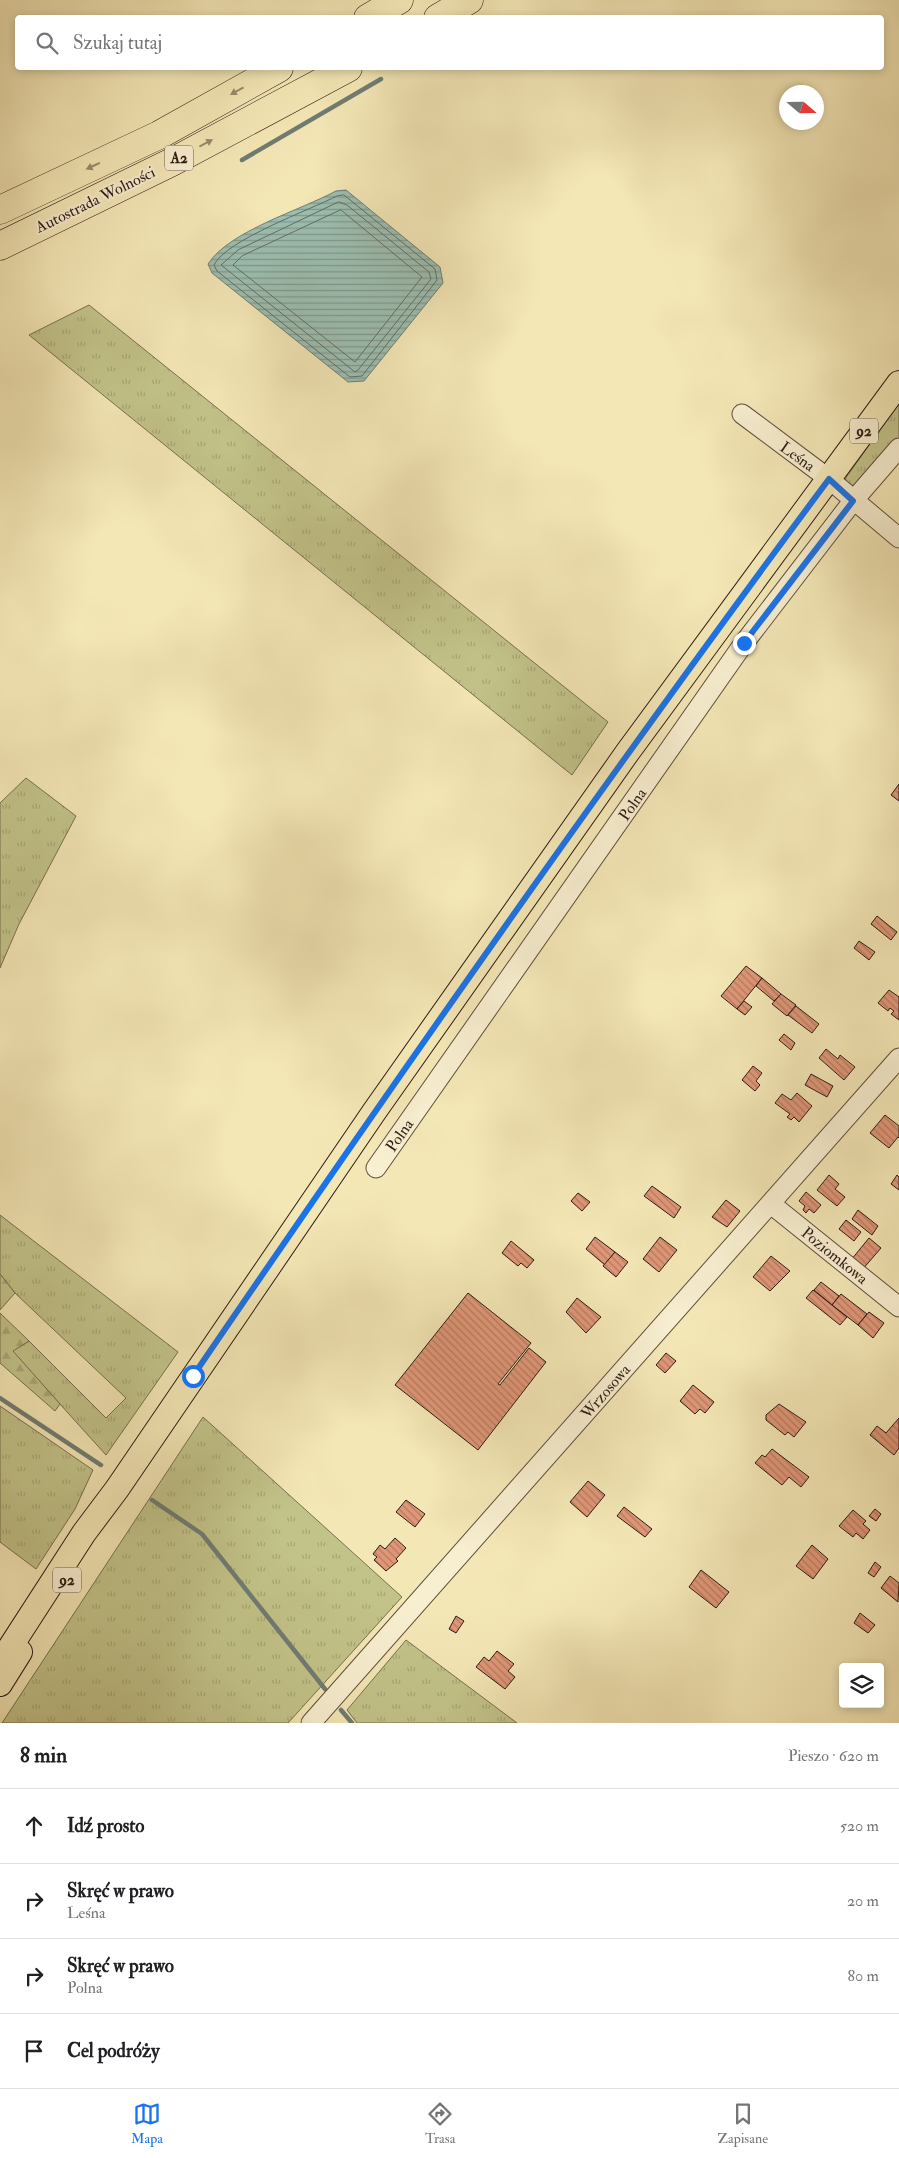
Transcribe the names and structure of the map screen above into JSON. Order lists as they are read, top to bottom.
{
  "streets": {
    "highway": ["A2", "Autostrada Wolności"],
    "main road": ["92"],
    "street": [
      "Leśna",
      "Polna",
      "Poziomkowa",
      "Wrzosowa"
    ]
  },
  "crossings": [
    ["92", "Leśna"],
    ["Leśna", "Polna"],
    ["Poziomkowa", "Wrzosowa"]
  ],
  "north": "right",
  "page": {
    "search": "Szukaj tutaj",
    "heading": ["8 min", "Pieszo · 620 m"],
    "list": [
      ["Idź prosto", "520 m"],
      ["Skręć w prawo", "Leśna", "20 m"],
      ["Skręć w prawo", "Polna", "80 m"],
      "Cel podróży"
    ],
    "nav": ["Mapa", "Trasa", "Zapisane"]
  }
}
